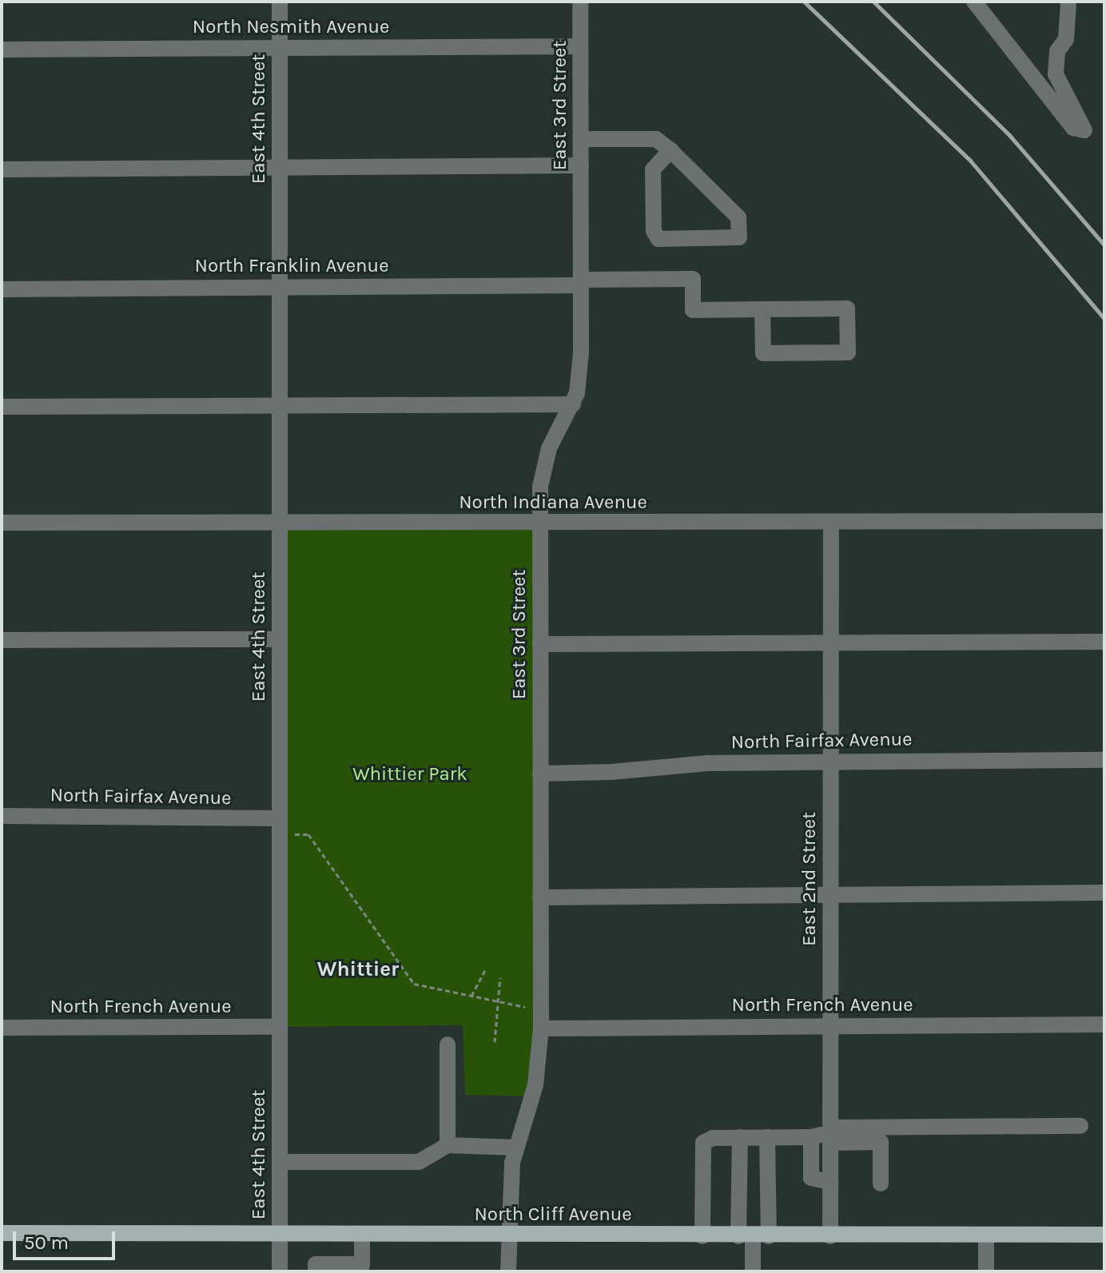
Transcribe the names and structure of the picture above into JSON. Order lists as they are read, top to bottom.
{
  "streets": {
    "main road": ["North Cliff Avenue"],
    "street": [
      "North Nesmith Avenue",
      "East 3rd Street",
      "East 4th Street",
      "North Franklin Avenue",
      "North Indiana Avenue",
      "North Fairfax Avenue",
      "East 2nd Street",
      "North French Avenue"
    ]
  },
  "crossings": [
    ["North Nesmith Avenue", "East 3rd Street"],
    ["North Nesmith Avenue", "East 4th Street"],
    ["East 3rd Street", "North Franklin Avenue"],
    ["East 3rd Street", "North Indiana Avenue"],
    ["East 3rd Street", "North Fairfax Avenue"],
    ["East 3rd Street", "North French Avenue"],
    ["East 3rd Street", "North Cliff Avenue"],
    ["East 4th Street", "North Franklin Avenue"],
    ["East 4th Street", "North Indiana Avenue"],
    ["East 4th Street", "North Fairfax Avenue"],
    ["East 4th Street", "North French Avenue"],
    ["East 4th Street", "North Cliff Avenue"],
    ["North Indiana Avenue", "East 2nd Street"],
    ["North Fairfax Avenue", "East 2nd Street"],
    ["East 2nd Street", "North French Avenue"],
    ["East 2nd Street", "North Cliff Avenue"]
  ],
  "districts": ["Whittier"],
  "parks": ["Whittier Park"],
  "scale_bar": "50 m"
}
